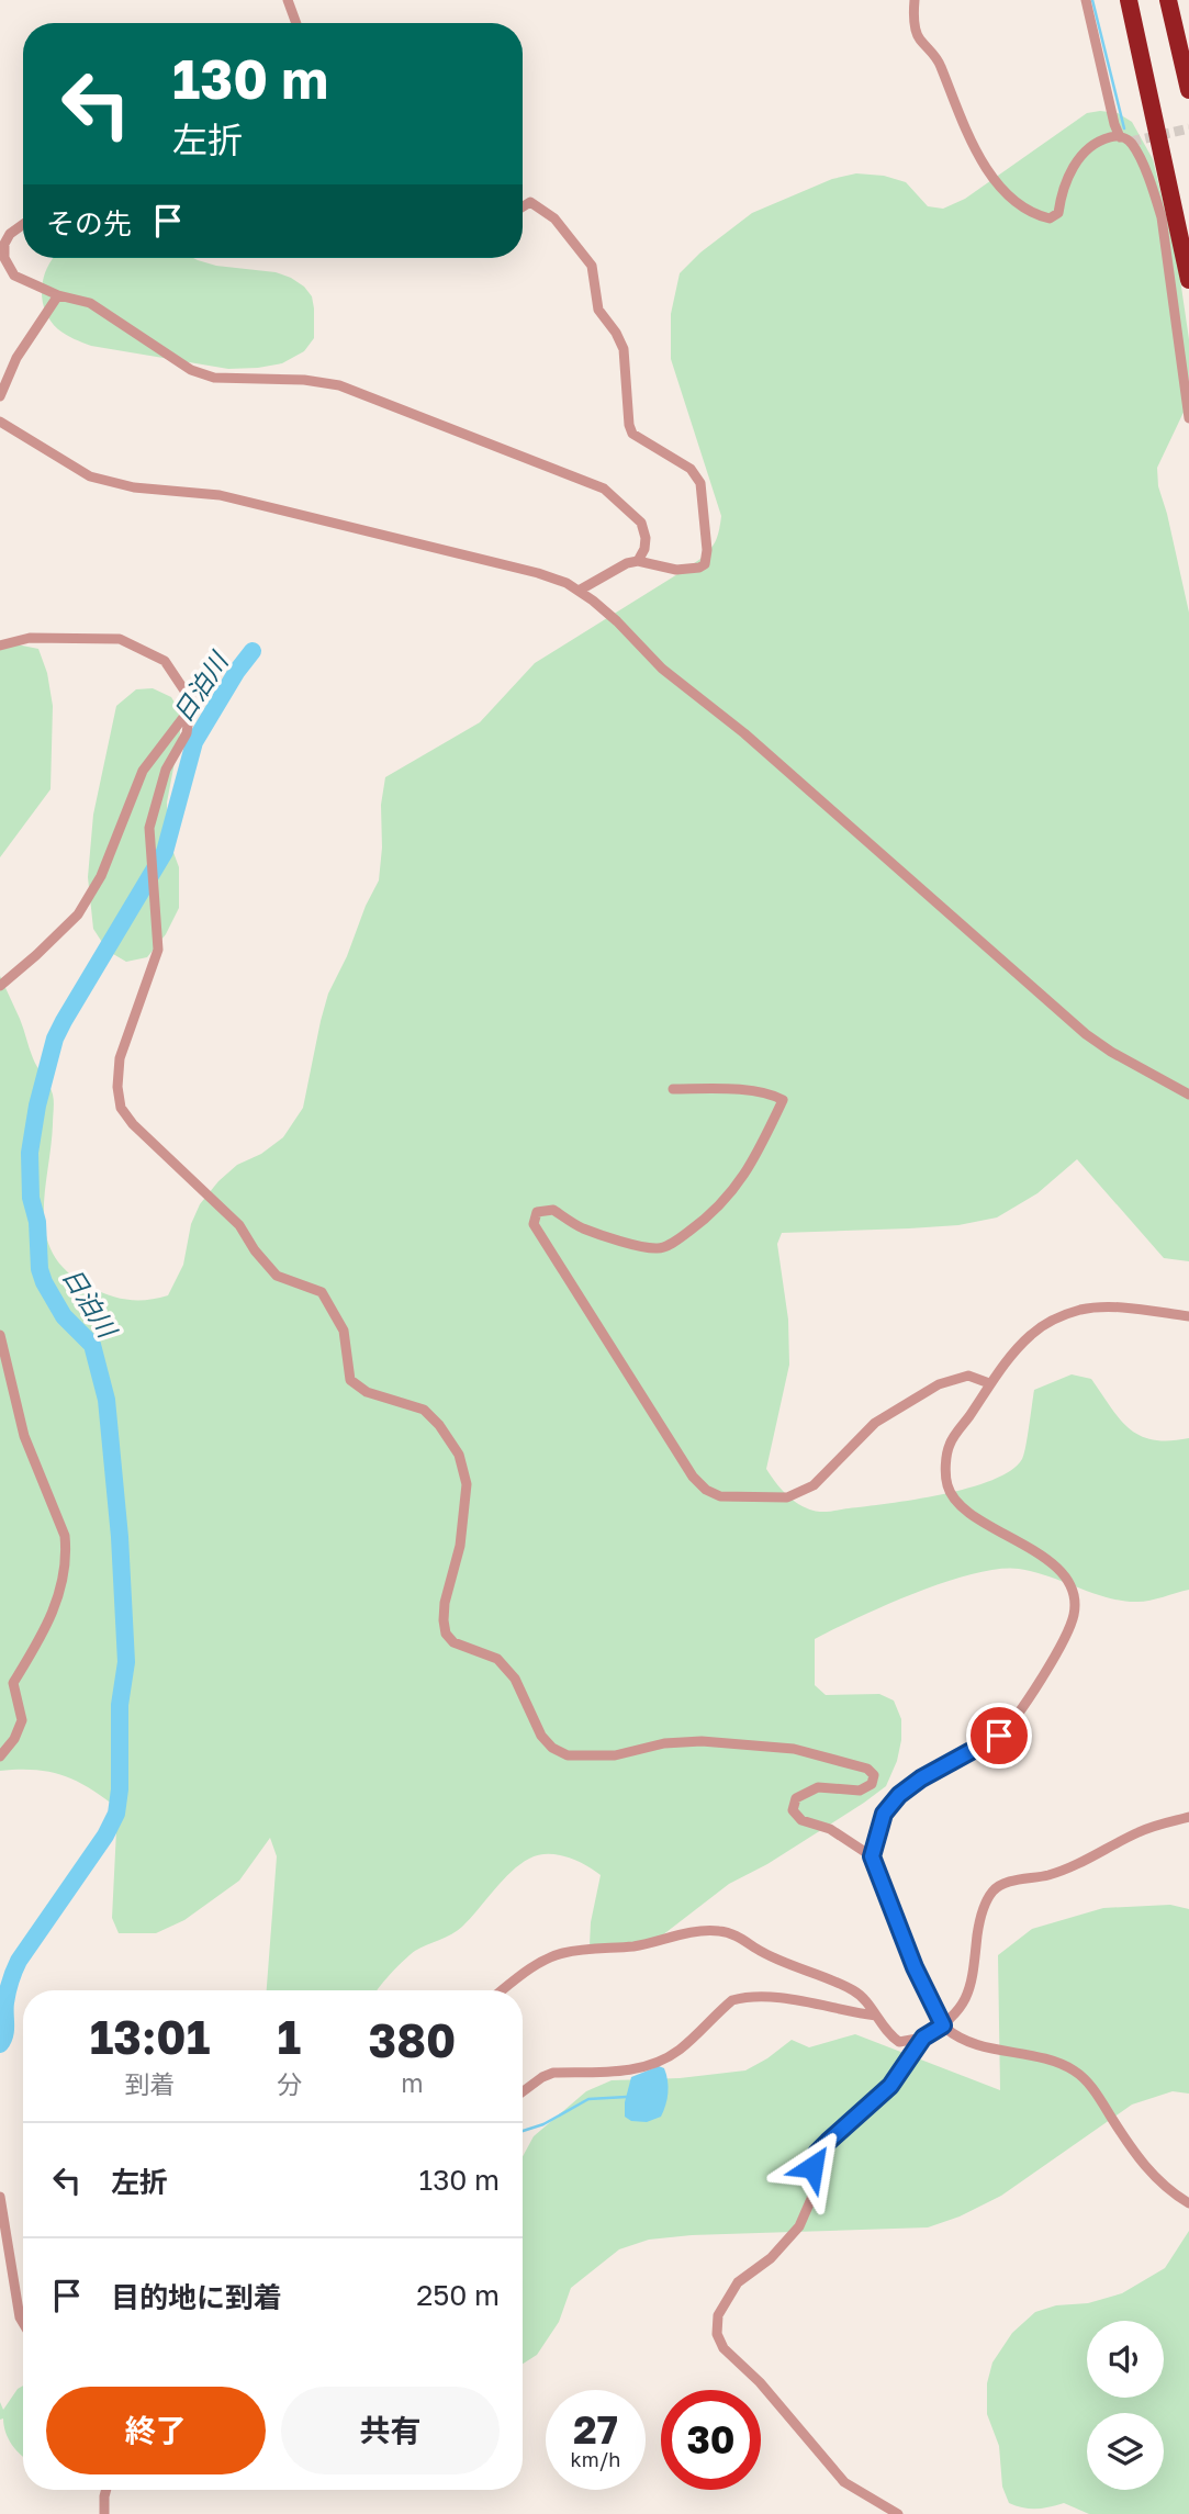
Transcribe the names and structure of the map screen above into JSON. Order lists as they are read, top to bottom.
{
  "water": ["日泊川"],
  "page": {
    "turn": ["130 m", "左折"],
    "then": "その先",
    "eta": [
      "13:01",
      "到着",
      "1",
      "分",
      "380",
      "m"
    ],
    "list": [
      {
        "name": "左折",
        "value": "130 m"
      },
      {
        "name": "目的地に到着",
        "value": "250 m"
      }
    ],
    "buttons": ["終了", "共有"],
    "speed": "27 km/h",
    "limit": "30"
  }
}
